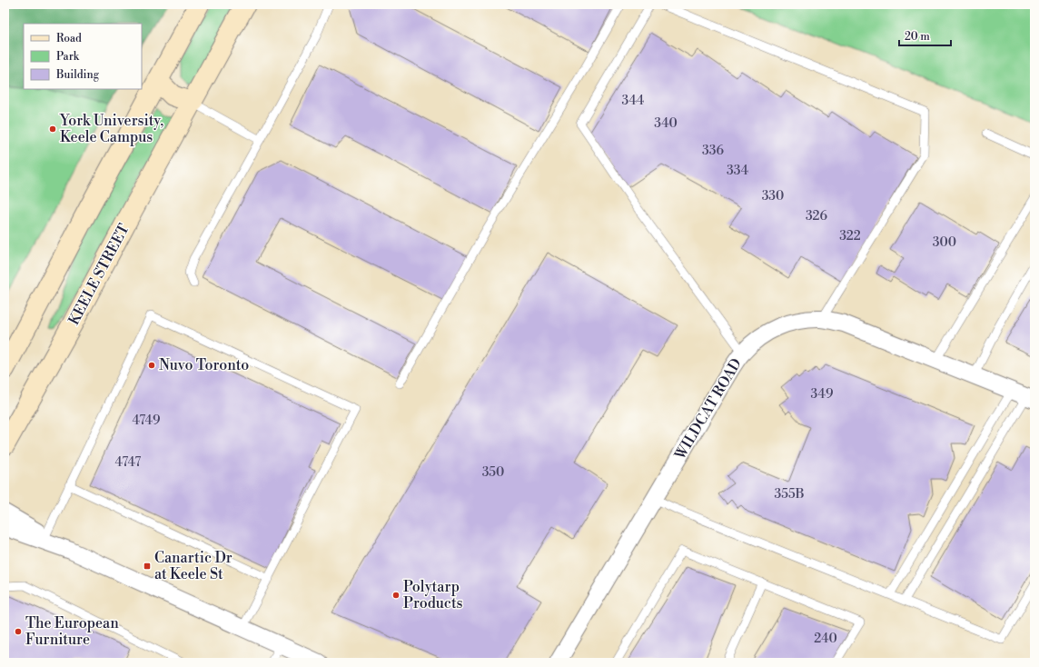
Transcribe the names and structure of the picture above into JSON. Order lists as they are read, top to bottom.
{
  "streets": {
    "main road": ["KEELE STREET"],
    "street": ["WILDCAT ROAD"]
  },
  "places": {
    "other": [
      "York University, Keele Campus",
      "Nuvo Toronto",
      "Polytarp Products",
      "The European Furniture"
    ],
    "transit": ["Canartic Dr at Keele St"]
  },
  "house_numbers": [
    "344",
    "340",
    "336",
    "334",
    "330",
    "326",
    "322",
    "300",
    "349",
    "4749",
    "4747",
    "350",
    "355B",
    "240"
  ],
  "legend": ["Road", "Park", "Building"],
  "scale_bar": "20 m"
}
